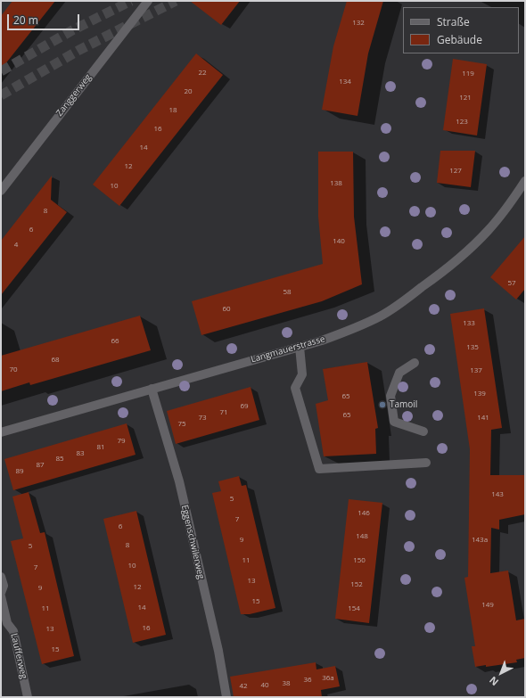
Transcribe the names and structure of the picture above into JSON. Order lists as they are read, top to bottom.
{
  "streets": {
    "street": [
      "Zanggerweg",
      "Langmauerstrasse",
      "Eggenschwilerweg",
      "Laufferweg"
    ]
  },
  "crossings": [
    ["Langmauerstrasse", "Eggenschwilerweg"]
  ],
  "places": ["Tamoil"],
  "house_numbers": [
    "132",
    "22",
    "119",
    "134",
    "20",
    "121",
    "18",
    "123",
    "16",
    "14",
    "12",
    "127",
    "138",
    "10",
    "8",
    "6",
    "140",
    "4",
    "57",
    "58",
    "60",
    "133",
    "66",
    "135",
    "68",
    "70",
    "137",
    "139",
    "65",
    "69",
    "71",
    "65",
    "73",
    "141",
    "75",
    "79",
    "81",
    "83",
    "85",
    "87",
    "89",
    "143",
    "5",
    "146",
    "7",
    "6",
    "148",
    "9",
    "143a",
    "8",
    "5",
    "11",
    "150",
    "10",
    "7",
    "13",
    "152",
    "12",
    "9",
    "15",
    "149",
    "14",
    "11",
    "154",
    "16",
    "13",
    "15",
    "36a",
    "36",
    "38",
    "40",
    "42"
  ],
  "legend": ["Straße", "Gebäude"],
  "scale_bar": "20 m",
  "north": "bottom left"
}
